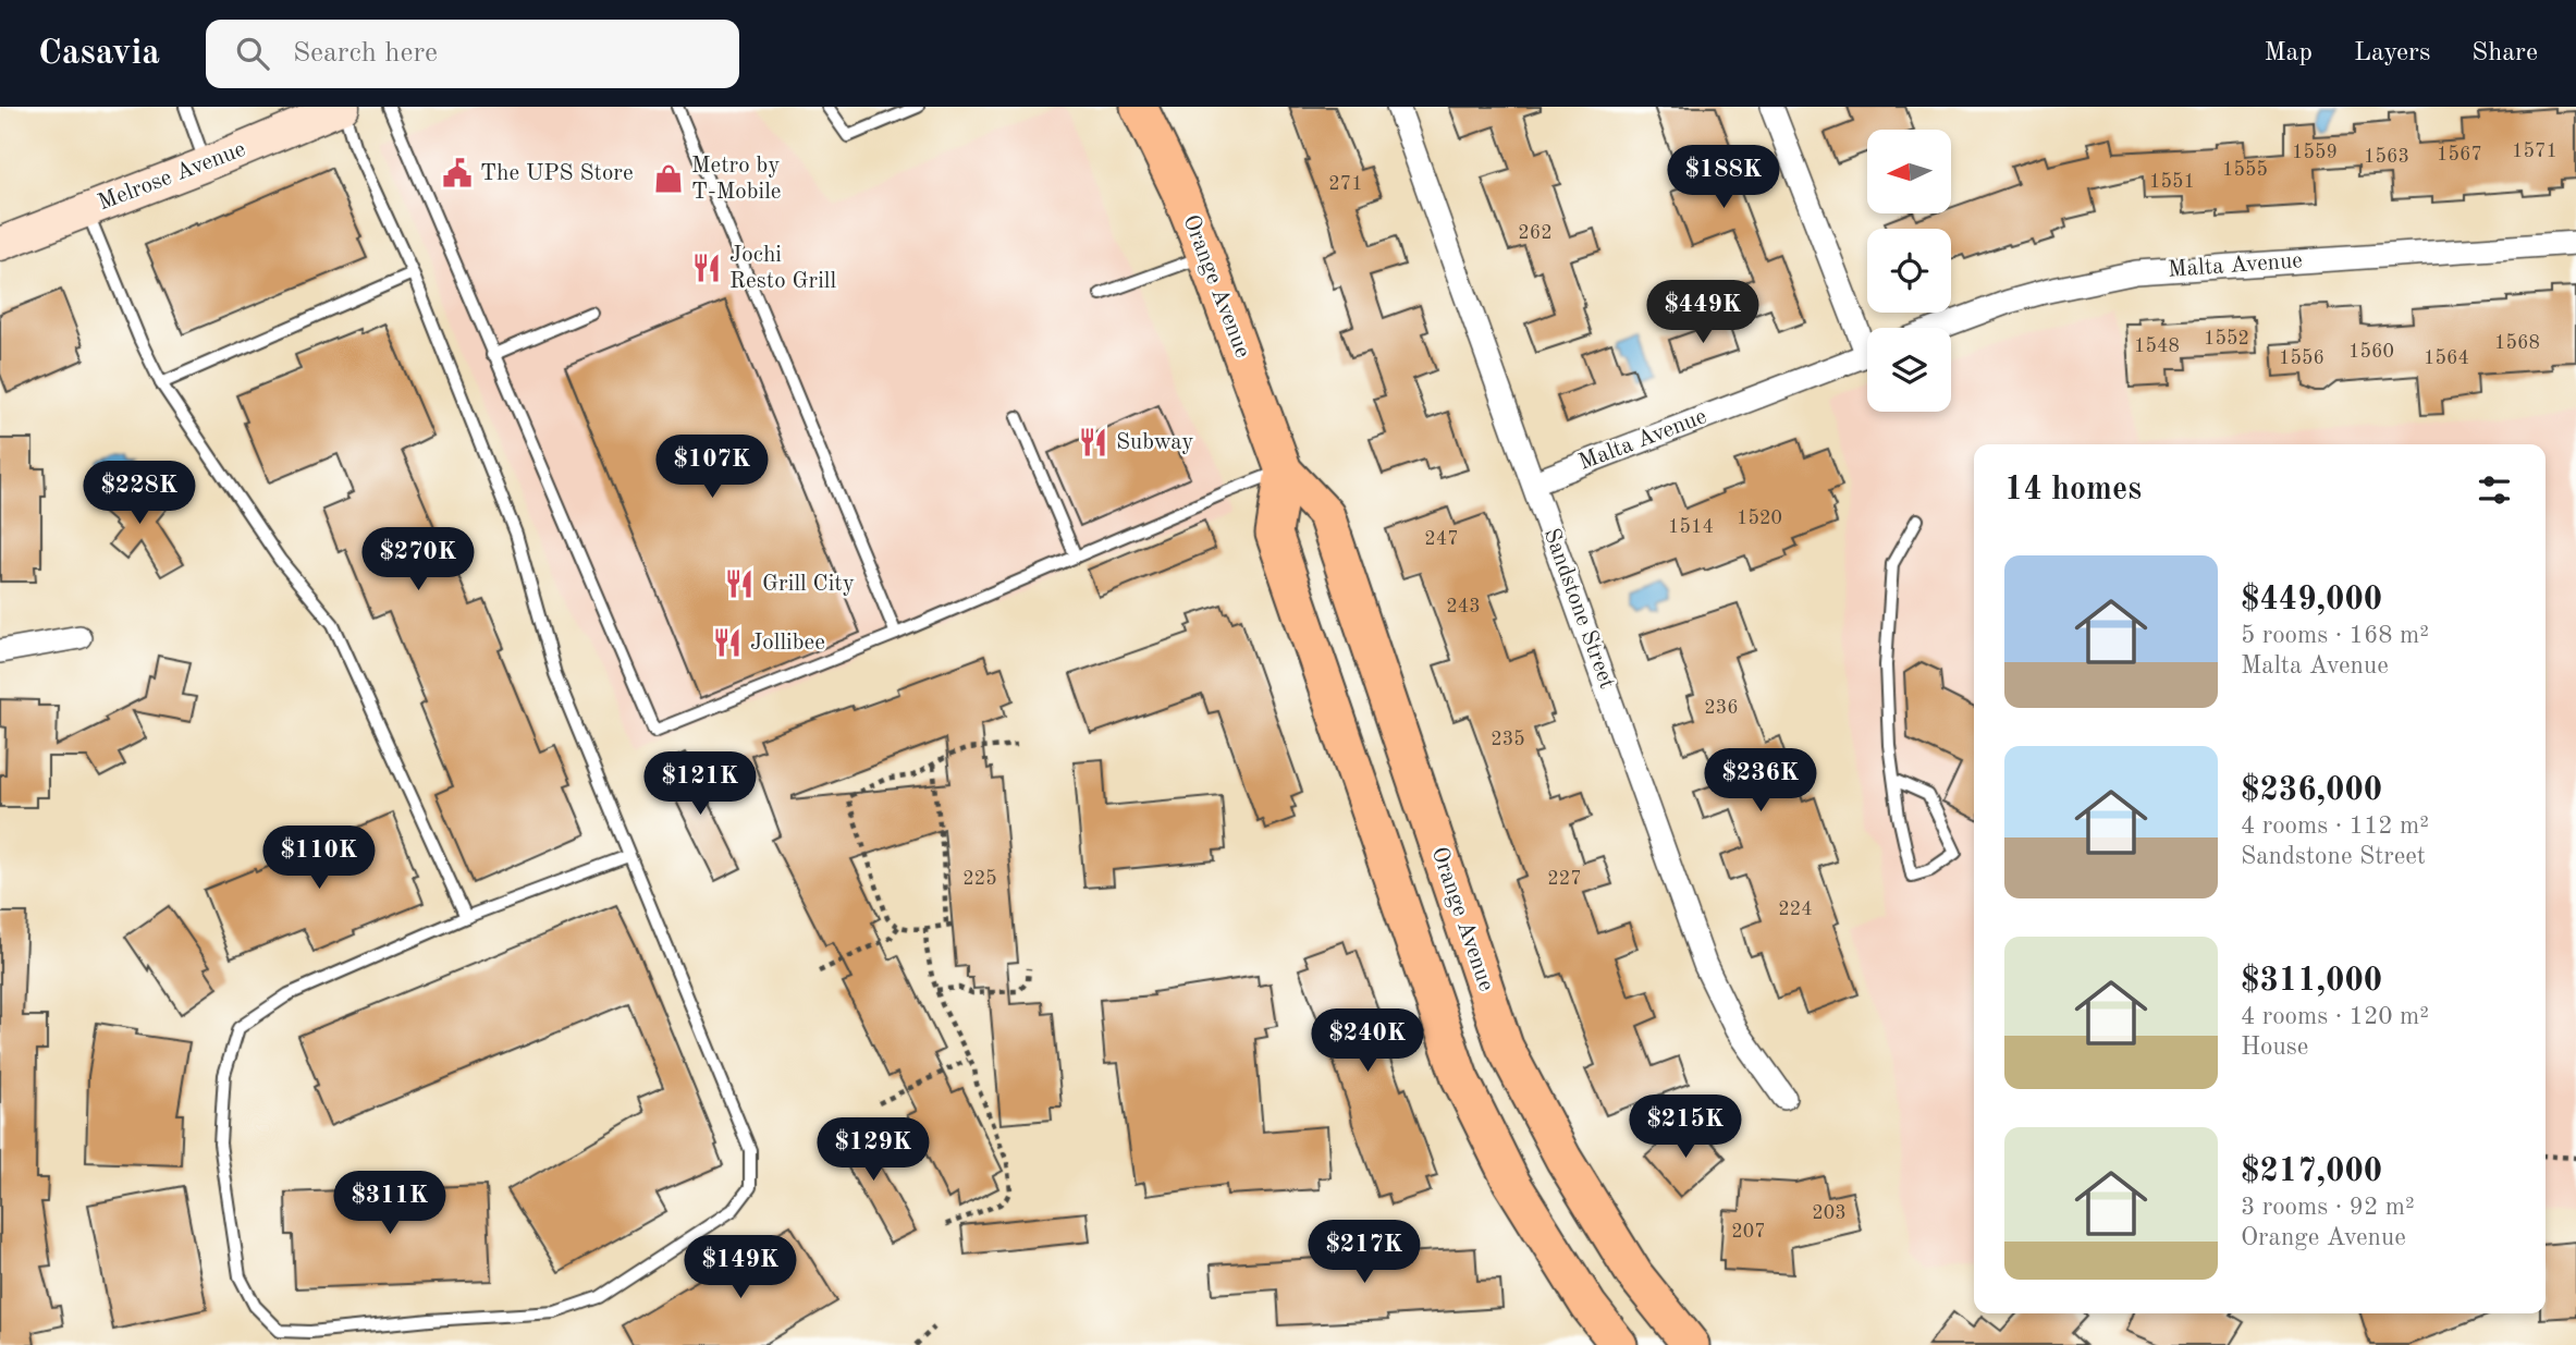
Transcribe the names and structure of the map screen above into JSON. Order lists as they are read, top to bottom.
{
  "streets": {
    "main road": ["Orange Avenue"],
    "street": ["Melrose Avenue", "Malta Avenue", "Sandstone Street"]
  },
  "crossings": [
    ["Malta Avenue", "Sandstone Street"]
  ],
  "places": {
    "public building": ["The UPS Store"],
    "shop": ["Metro by T-Mobile"],
    "restaurant": [
      "Jochi Resto Grill",
      "Subway",
      "Grill City",
      "Jollibee"
    ]
  },
  "house_numbers": [
    "1571",
    "1559",
    "1567",
    "1563",
    "1555",
    "1551",
    "271",
    "262",
    "1552",
    "1568",
    "1548",
    "1560",
    "1556",
    "1564",
    "1520",
    "1514",
    "247",
    "243",
    "236",
    "235",
    "225",
    "227",
    "224",
    "203",
    "207"
  ],
  "north": "left",
  "page": {
    "header": "Casavia",
    "search": "Search here",
    "nav": ["Map", "Layers", "Share"],
    "price": [
      "$188K",
      "$449K",
      "$107K",
      "$228K",
      "$270K",
      "$236K",
      "$121K",
      "$110K",
      "$240K",
      "$215K",
      "$129K",
      "$311K",
      "$217K",
      "$149K"
    ],
    "heading": "14 homes",
    "list": [
      {
        "name": "$449,000",
        "note": "5 rooms · 168 m² · Malta Avenue"
      },
      {
        "name": "$236,000",
        "note": "4 rooms · 112 m² · Sandstone Street"
      },
      {
        "name": "$311,000",
        "note": "4 rooms · 120 m² · House"
      },
      {
        "name": "$217,000",
        "note": "3 rooms · 92 m² · Orange Avenue"
      }
    ]
  }
}
